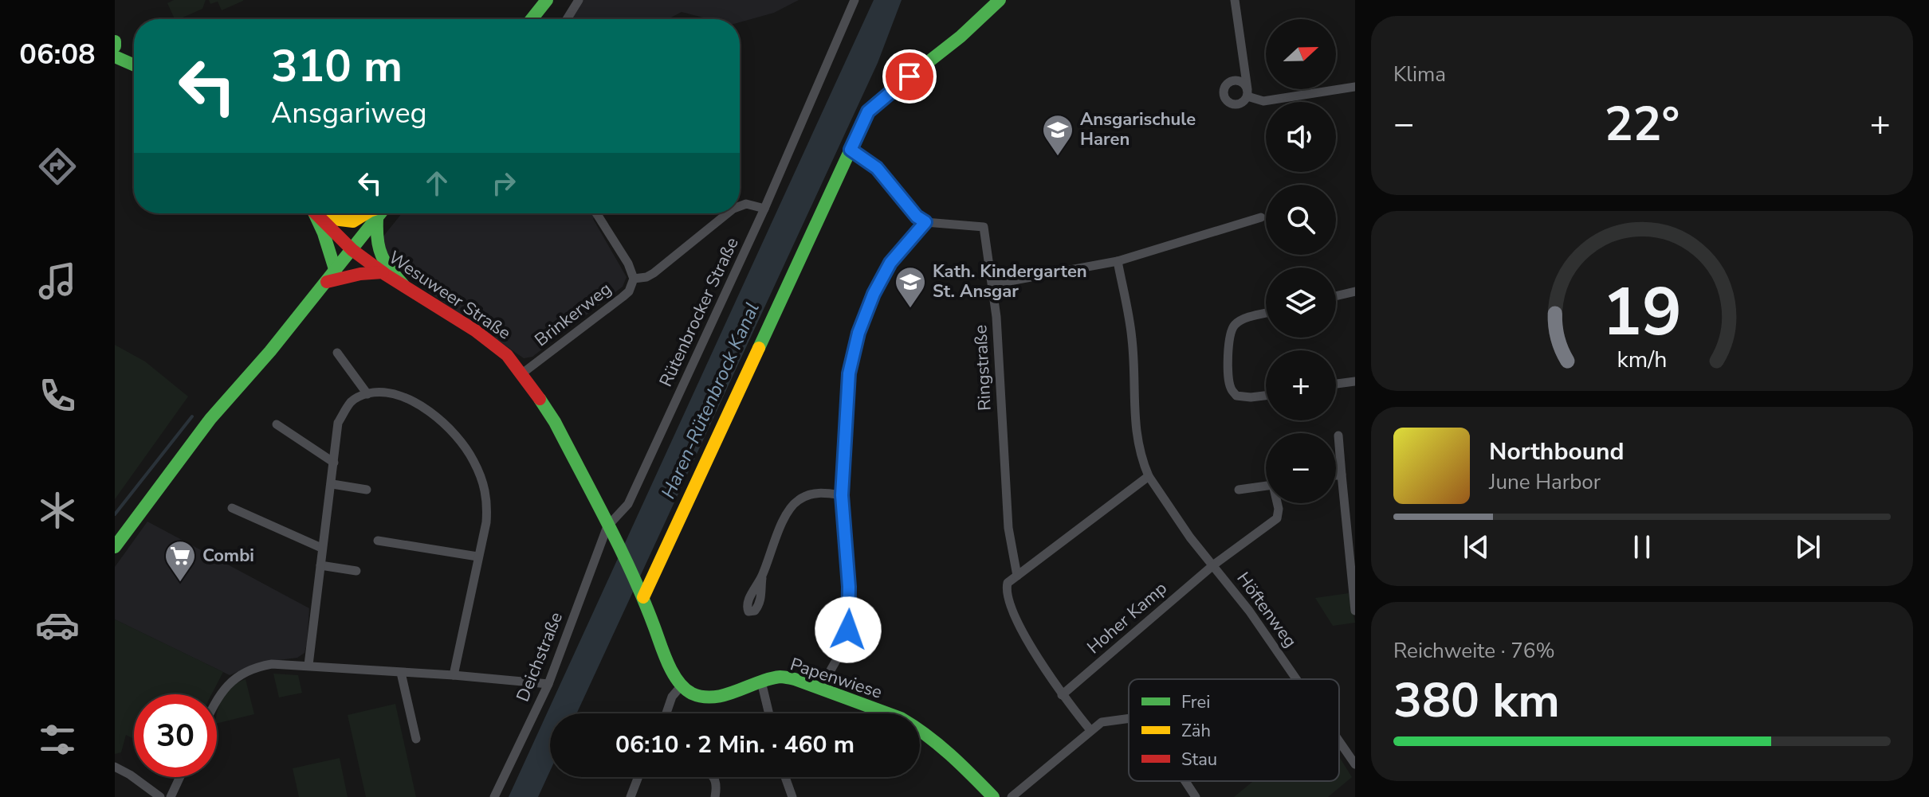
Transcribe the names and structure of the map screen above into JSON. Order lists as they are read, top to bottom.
{
  "streets": {
    "main road": ["Wesuweer Straße", "Papenwiese"],
    "street": [
      "Rütenbrocker Straße",
      "Brinkerweg",
      "Ringstraße",
      "Höftenweg",
      "Hoher Kamp",
      "Deichstraße"
    ]
  },
  "crossings": [
    ["Wesuweer Straße", "Rütenbrocker Straße"],
    ["Wesuweer Straße", "Brinkerweg"],
    ["Wesuweer Straße", "Deichstraße"],
    ["Wesuweer Straße", "Papenwiese"],
    ["Rütenbrocker Straße", "Brinkerweg"],
    ["Rütenbrocker Straße", "Deichstraße"],
    ["Ringstraße", "Hoher Kamp"],
    ["Höftenweg", "Hoher Kamp"]
  ],
  "water": ["Haren-Rütenbrock Kanal"],
  "places": {
    "school or university": ["Ansgarischule Haren", "Kath. Kindergarten St. Ansgar"],
    "supermarket": ["Combi"]
  },
  "legend": ["Frei", "Zäh", "Stau"],
  "north": "right",
  "page": {
    "tabs": "06:08",
    "tile": [
      "Klima",
      ["Reichweite · 76%", "380 km"]
    ],
    "map_buttons": ["+", "−"],
    "turn": ["310 m", "Ansgariweg"],
    "heat": ["−", "22°", "+"],
    "song": ["Northbound", "June Harbor"],
    "limit": "30",
    "trip": "06:10 · 2 Min. · 460 m",
    "gauge": ["19", "km/h"]
  }
}
